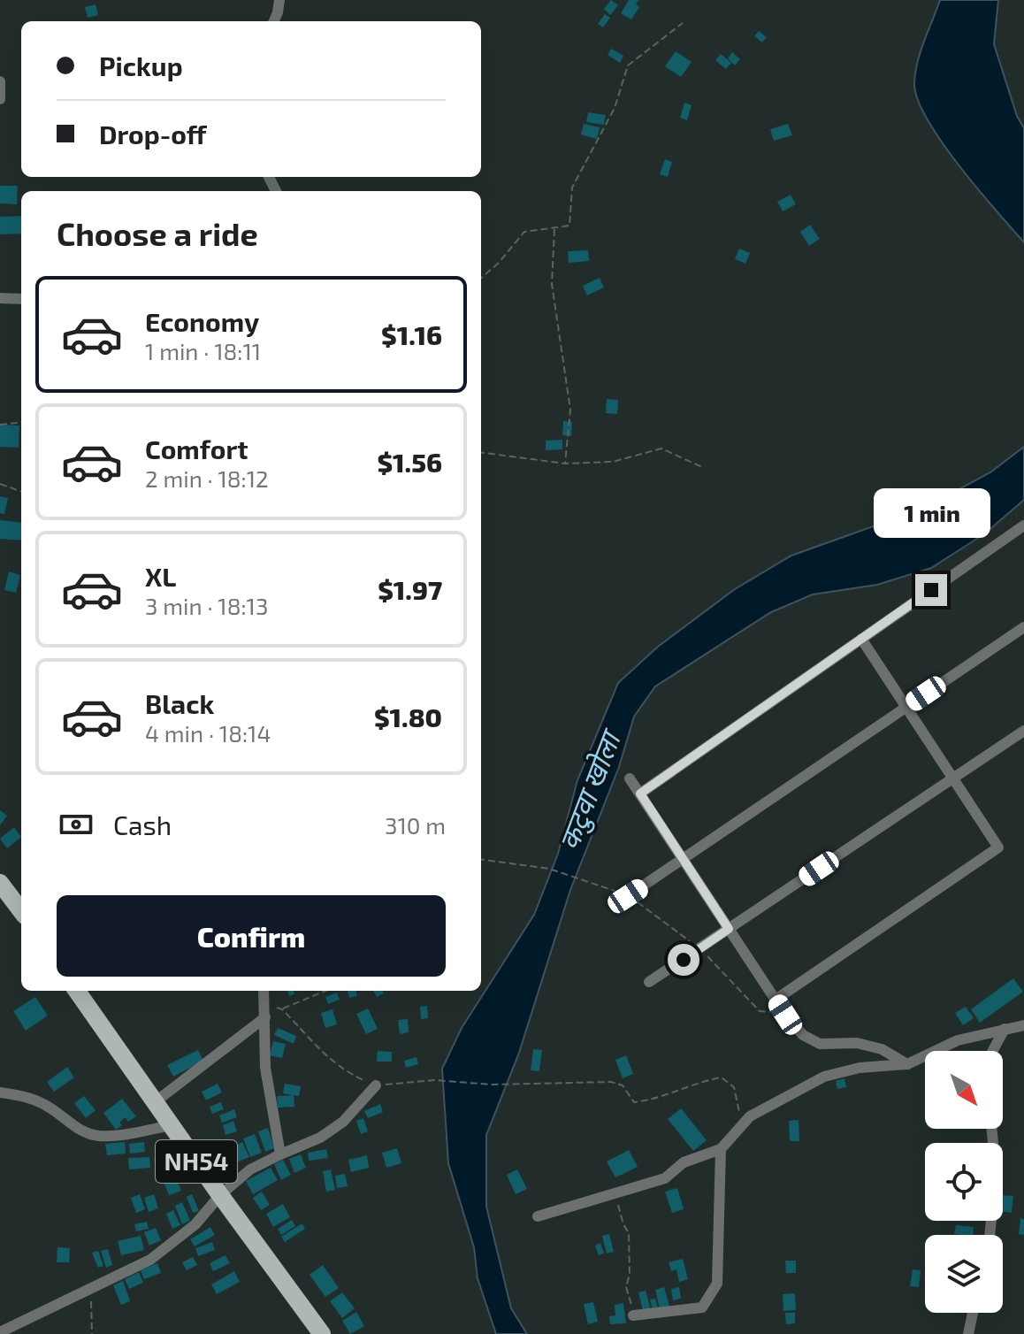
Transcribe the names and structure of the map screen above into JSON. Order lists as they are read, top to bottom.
{
  "streets": {
    "main road": ["NH54"]
  },
  "water": ["कटुवा खोला"],
  "north": "bottom right",
  "page": {
    "banner": ["Pickup", "Drop-off"],
    "heading": "Choose a ride",
    "list": [
      {
        "name": "Economy",
        "note": "1 min · 18:11",
        "value": "$1.16"
      },
      {
        "name": "Comfort",
        "note": "2 min · 18:12",
        "value": "$1.56"
      },
      {
        "name": "XL",
        "note": "3 min · 18:13",
        "value": "$1.97"
      },
      {
        "name": "Black",
        "note": "4 min · 18:14",
        "value": "$1.80"
      }
    ],
    "bubble": "1 min",
    "pay": ["Cash", "310 m"],
    "buttons": "Confirm"
  }
}
